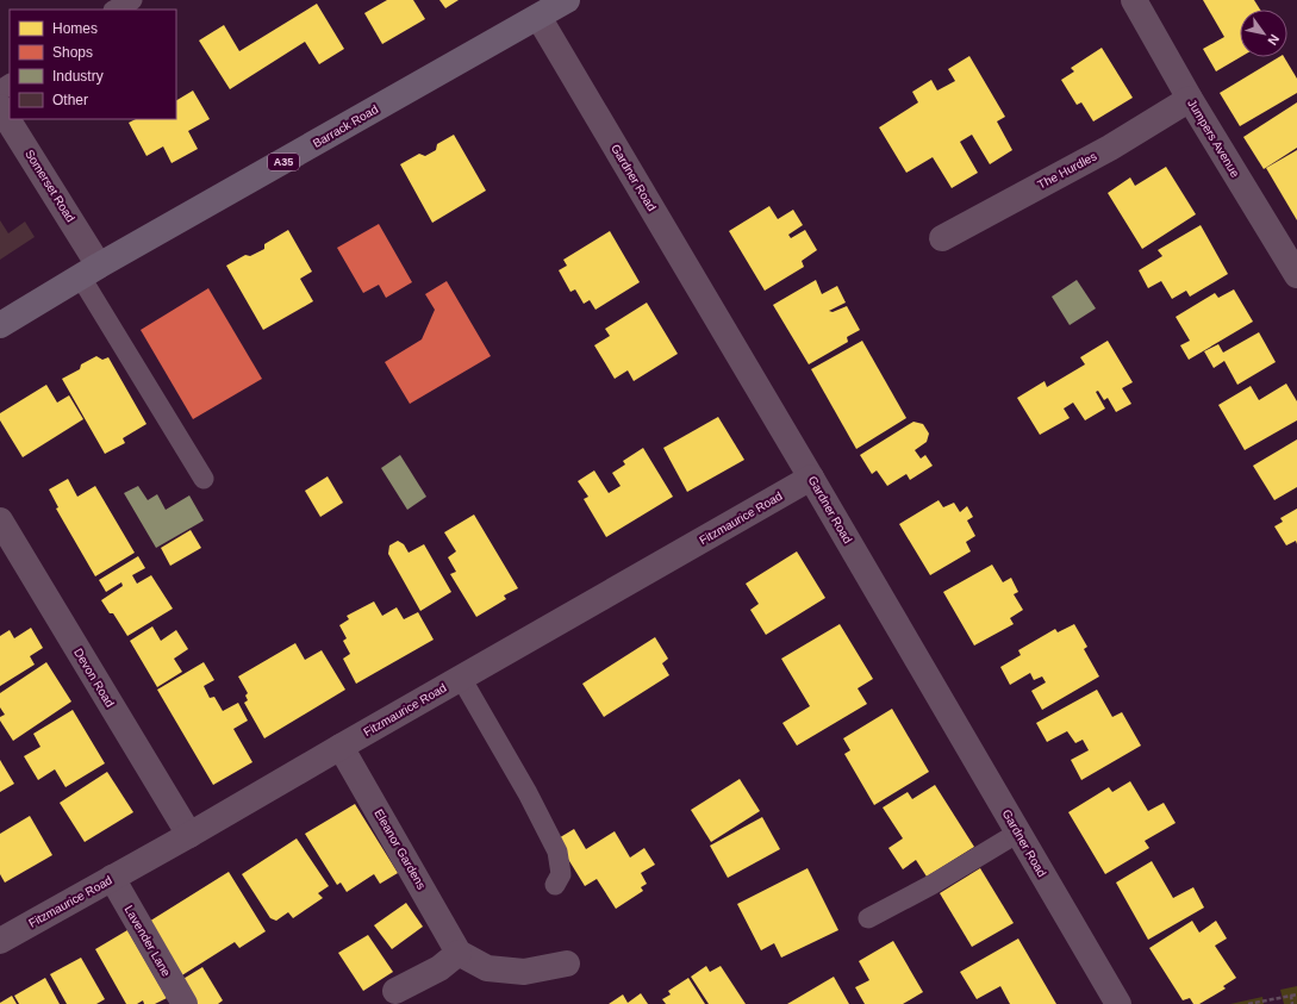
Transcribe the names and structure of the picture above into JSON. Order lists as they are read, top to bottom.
{
  "streets": {
    "main road": ["Barrack Road", "A35"],
    "street": [
      "Jumpers Avenue",
      "The Hurdles",
      "Gardner Road",
      "Somerset Road",
      "Fitzmaurice Road",
      "Devon Road",
      "Eleanor Gardens",
      "Lavender Lane"
    ]
  },
  "crossings": [
    ["Barrack Road", "Gardner Road"],
    ["Barrack Road", "Somerset Road"],
    ["Jumpers Avenue", "The Hurdles"],
    ["Gardner Road", "Fitzmaurice Road"],
    ["Fitzmaurice Road", "Devon Road"],
    ["Fitzmaurice Road", "Eleanor Gardens"],
    ["Fitzmaurice Road", "Lavender Lane"]
  ],
  "legend": [
    "Homes",
    "Shops",
    "Industry",
    "Other"
  ],
  "north": "bottom right"
}
